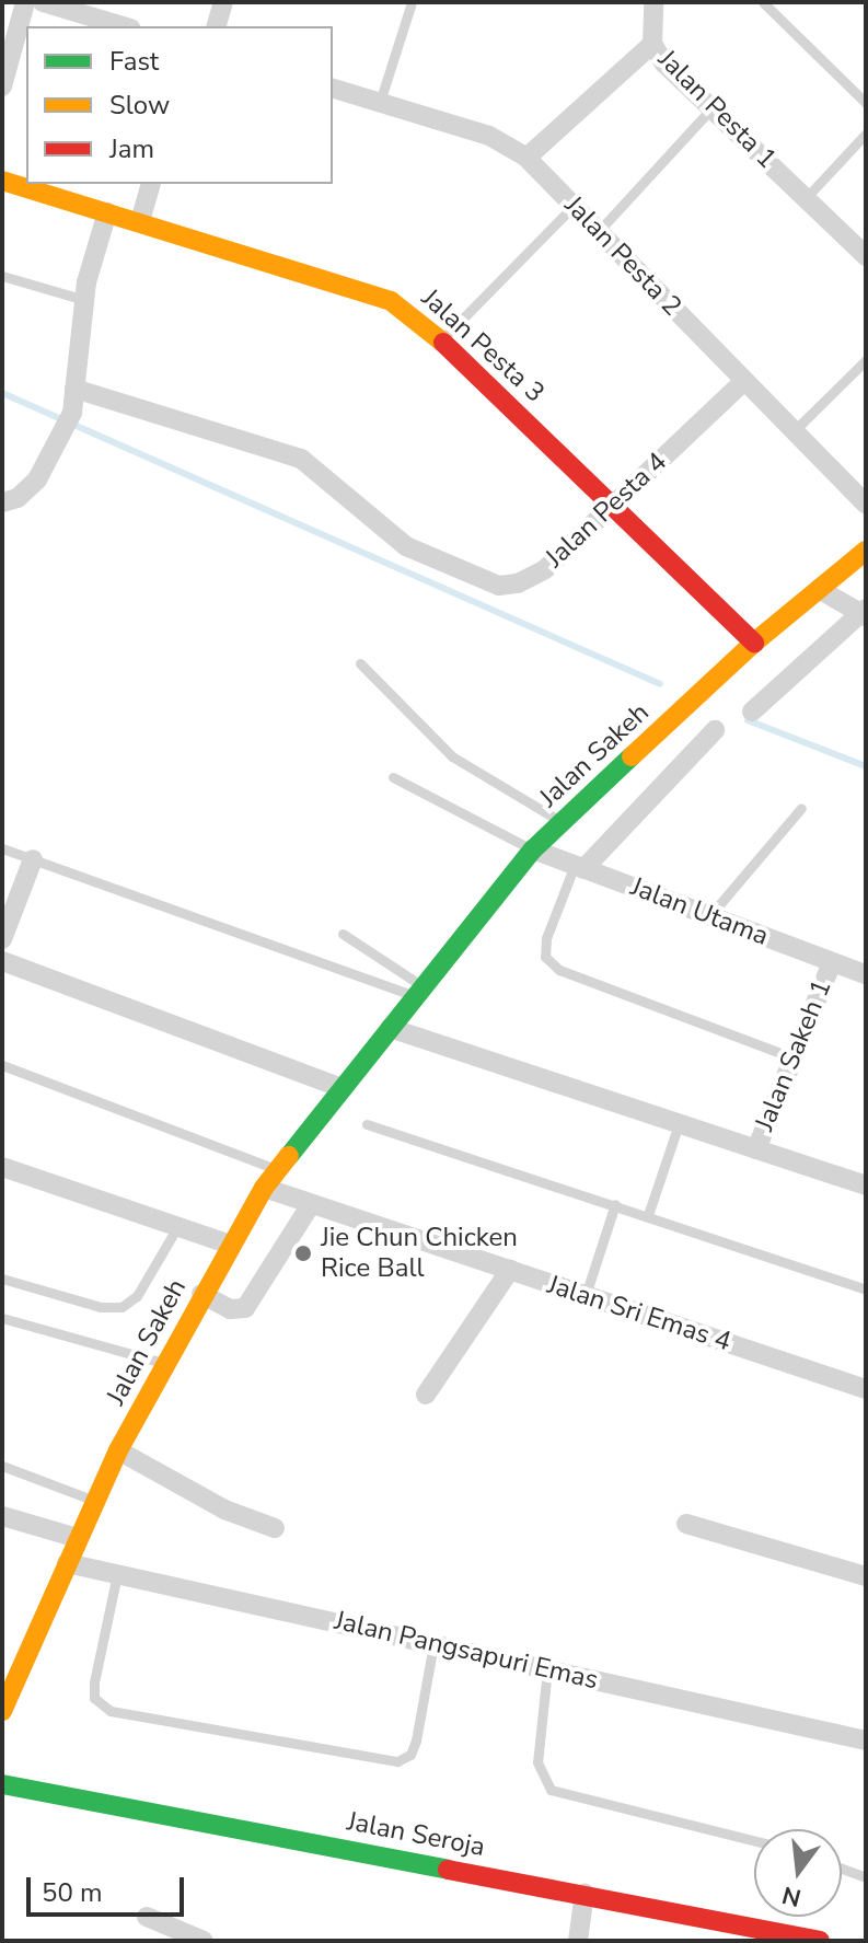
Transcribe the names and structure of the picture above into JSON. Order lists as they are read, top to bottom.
{
  "streets": {
    "street": [
      "Jalan Pesta 1",
      "Jalan Pesta 2",
      "Jalan Pesta 3",
      "Jalan Pesta 4",
      "Jalan Sakeh",
      "Jalan Utama",
      "Jalan Sakeh 1",
      "Jalan Sri Emas 4",
      "Jalan Pangsapuri Emas",
      "Jalan Seroja"
    ]
  },
  "crossings": [
    ["Jalan Pesta 1", "Jalan Pesta 2"],
    ["Jalan Pesta 2", "Jalan Pesta 4"],
    ["Jalan Pesta 3", "Jalan Pesta 4"],
    ["Jalan Pesta 3", "Jalan Sakeh"],
    ["Jalan Sakeh", "Jalan Utama"],
    ["Jalan Sakeh", "Jalan Sri Emas 4"],
    ["Jalan Sakeh", "Jalan Pangsapuri Emas"],
    ["Jalan Utama", "Jalan Sakeh 1"]
  ],
  "places": ["Jie Chun Chicken Rice Ball"],
  "legend": ["Fast", "Slow", "Jam"],
  "scale_bar": "50 m",
  "north": "bottom"
}
